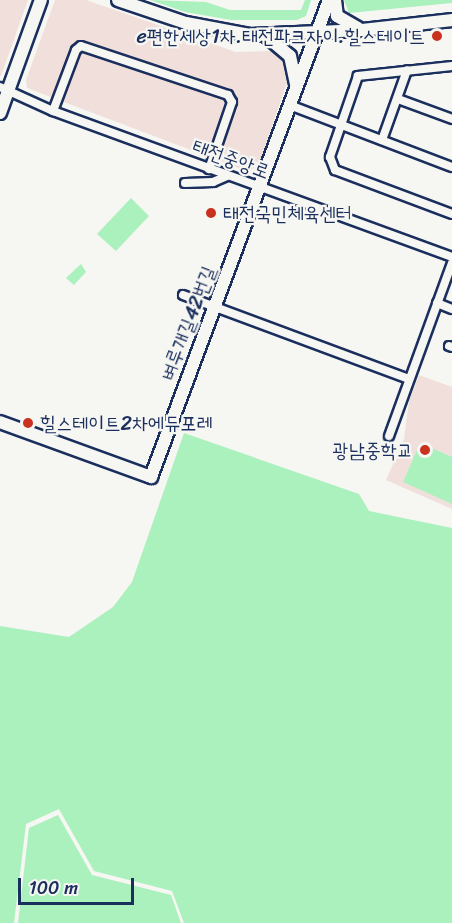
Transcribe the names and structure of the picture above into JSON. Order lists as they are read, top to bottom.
{
  "streets": {
    "street": ["태전중앙로", "벼루개길42번길"]
  },
  "crossings": [
    ["태전중앙로", "벼루개길42번길"]
  ],
  "places": [
    "e편한세상1차.태전파크자이.힐스테이트",
    "태전국민체육센터",
    "힐스테이트2차에듀포레",
    "광남중학교"
  ],
  "scale_bar": "100 m"
}
